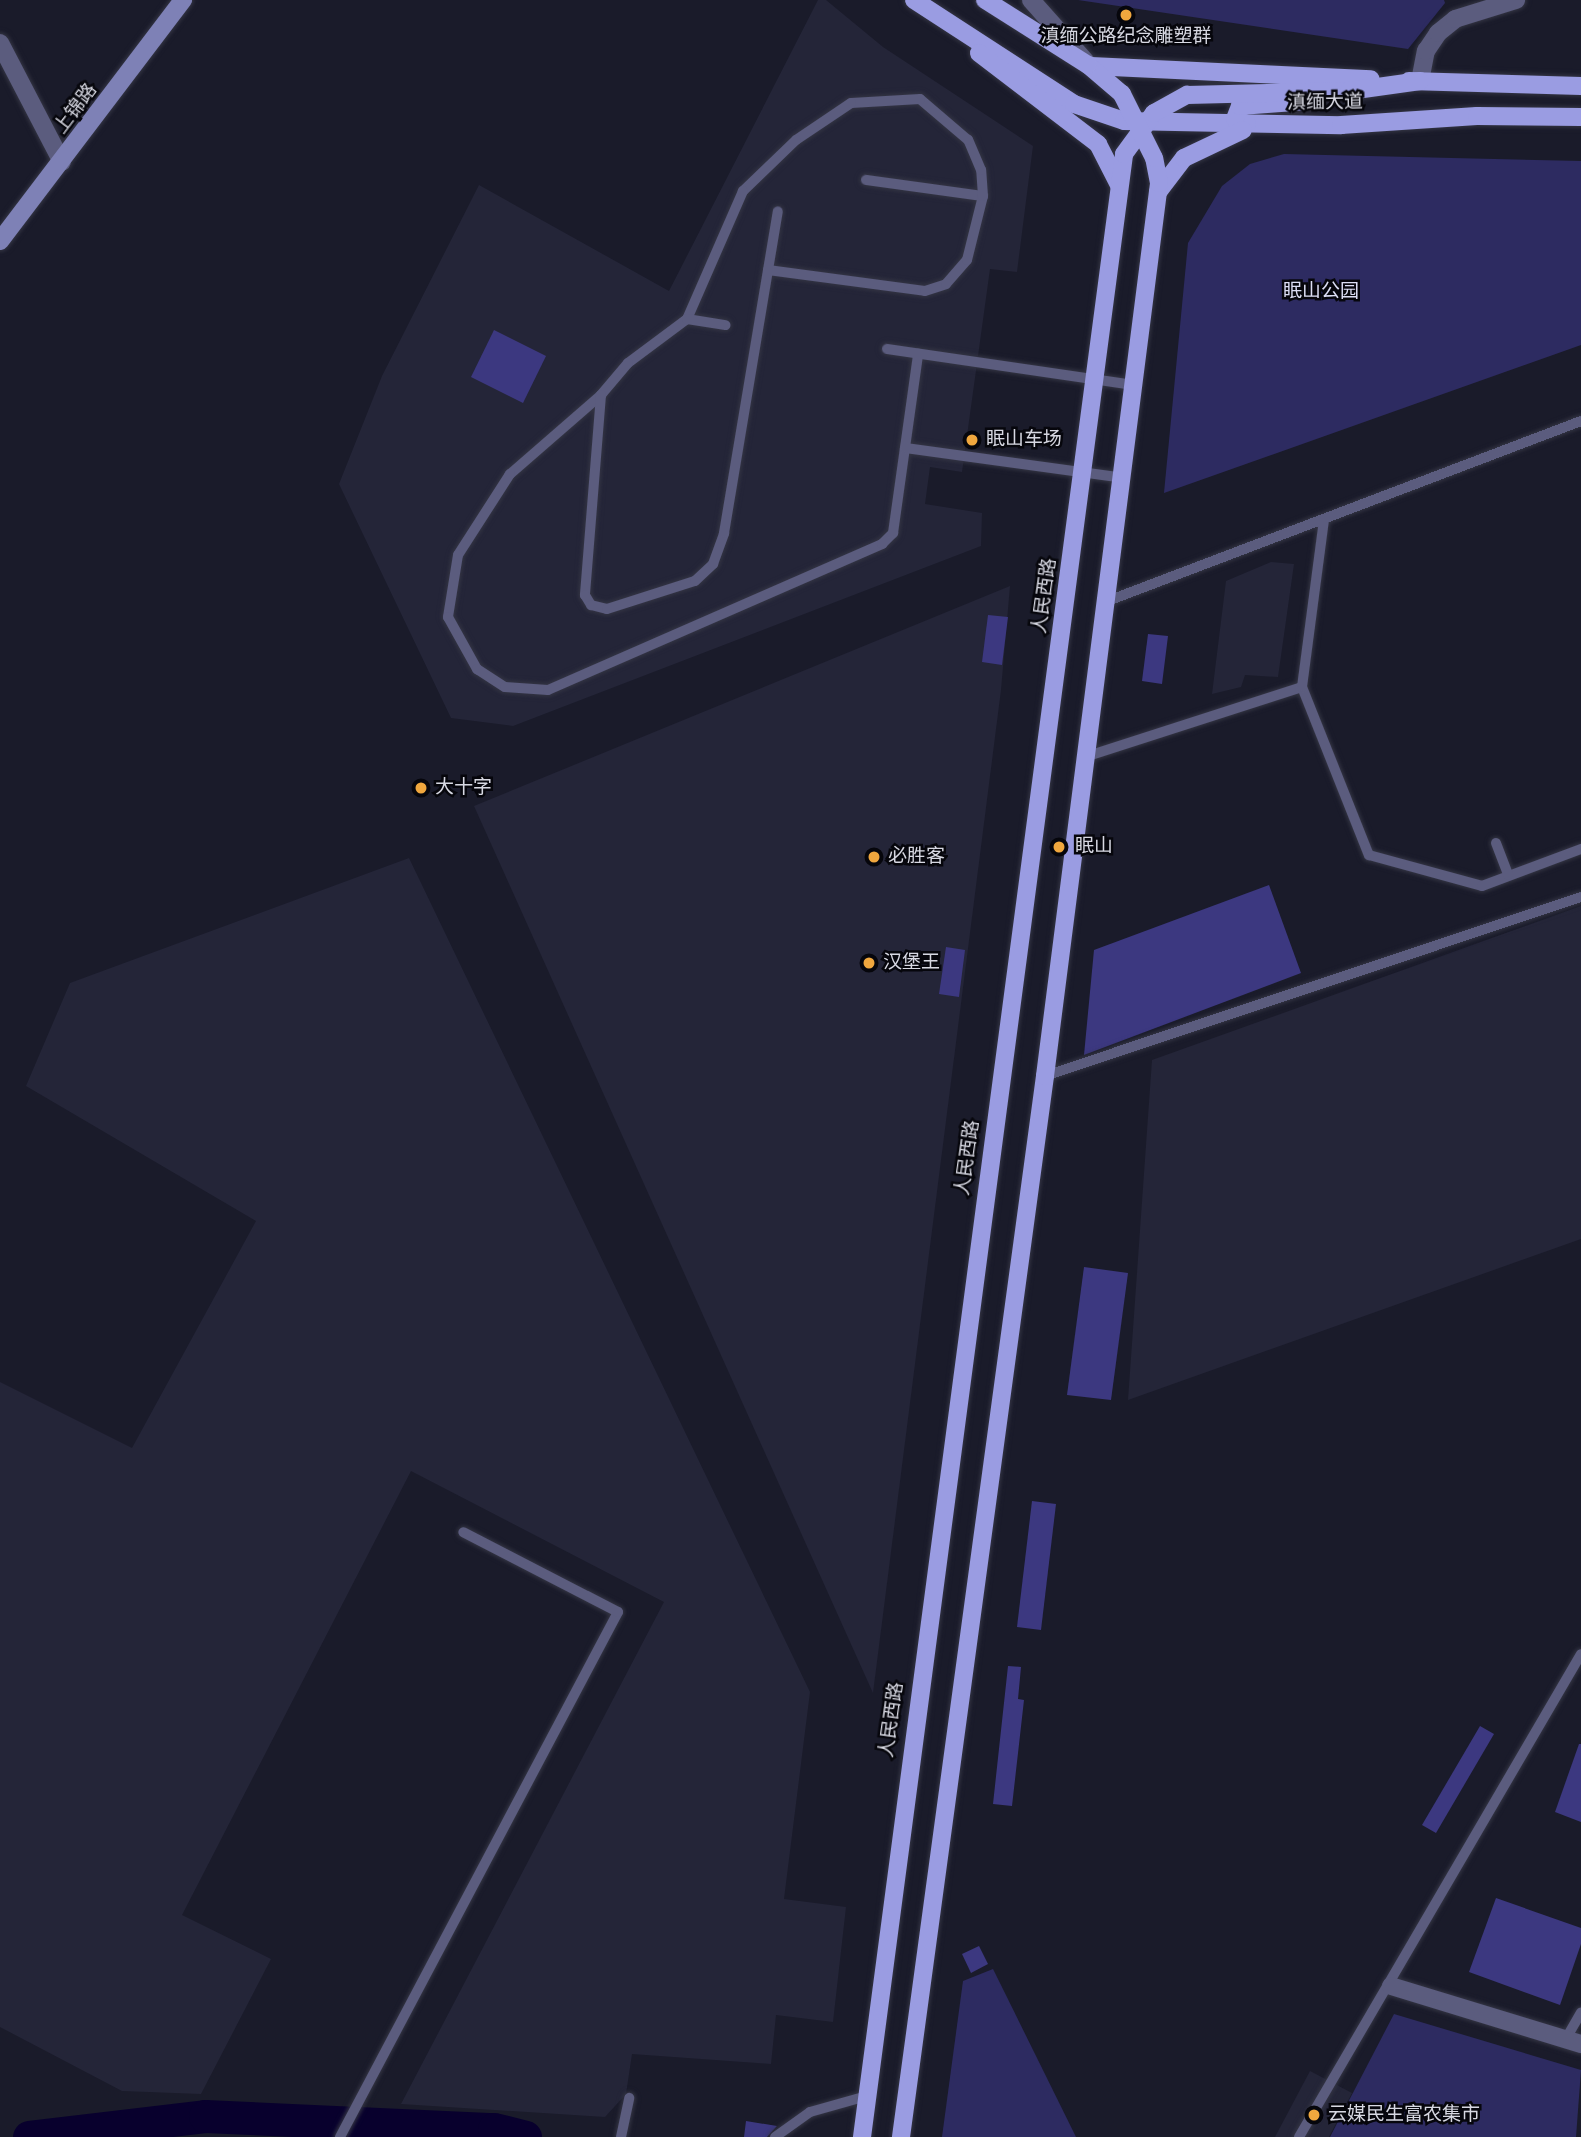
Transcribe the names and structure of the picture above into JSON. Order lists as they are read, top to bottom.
{
  "streets": {
    "main road": ["滇缅大道", "人民西路"],
    "street": ["上锦路"]
  },
  "crossings": [
    ["滇缅大道", "人民西路"]
  ],
  "parks": ["眠山公园"],
  "places": [
    "滇缅公路纪念雕塑群",
    "眠山车场",
    "大十字",
    "眠山",
    "必胜客",
    "汉堡王",
    "云媒民生富农集市"
  ]
}
